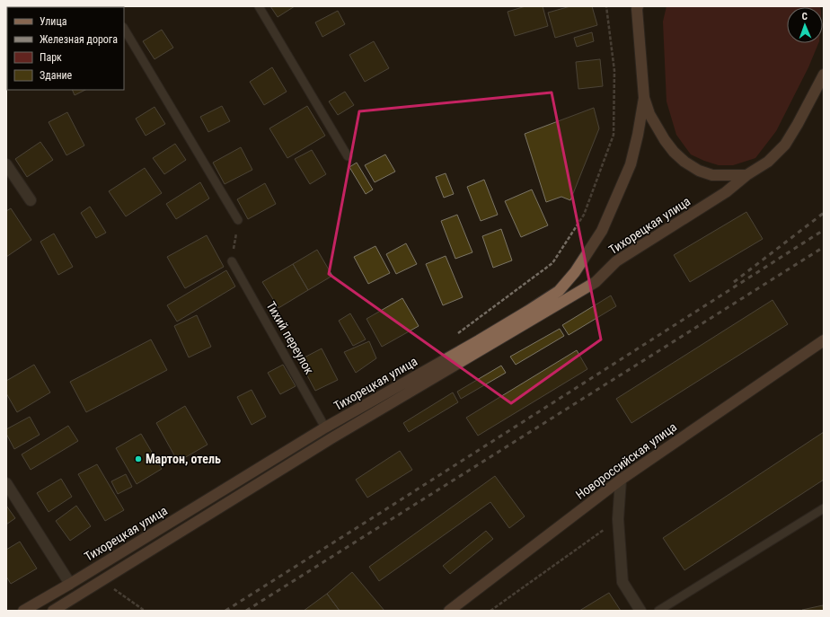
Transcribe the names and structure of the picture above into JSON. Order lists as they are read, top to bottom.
{
  "streets": {
    "main road": ["Тихорецкая улица", "Новороссийская улица"],
    "lane": ["Тихий переулок"]
  },
  "crossings": [
    ["Тихорецкая улица", "Тихий переулок"]
  ],
  "places": ["Мартон, отель"],
  "legend": [
    "Улица",
    "Железная дорога",
    "Парк",
    "Здание"
  ],
  "north": "top"
}
